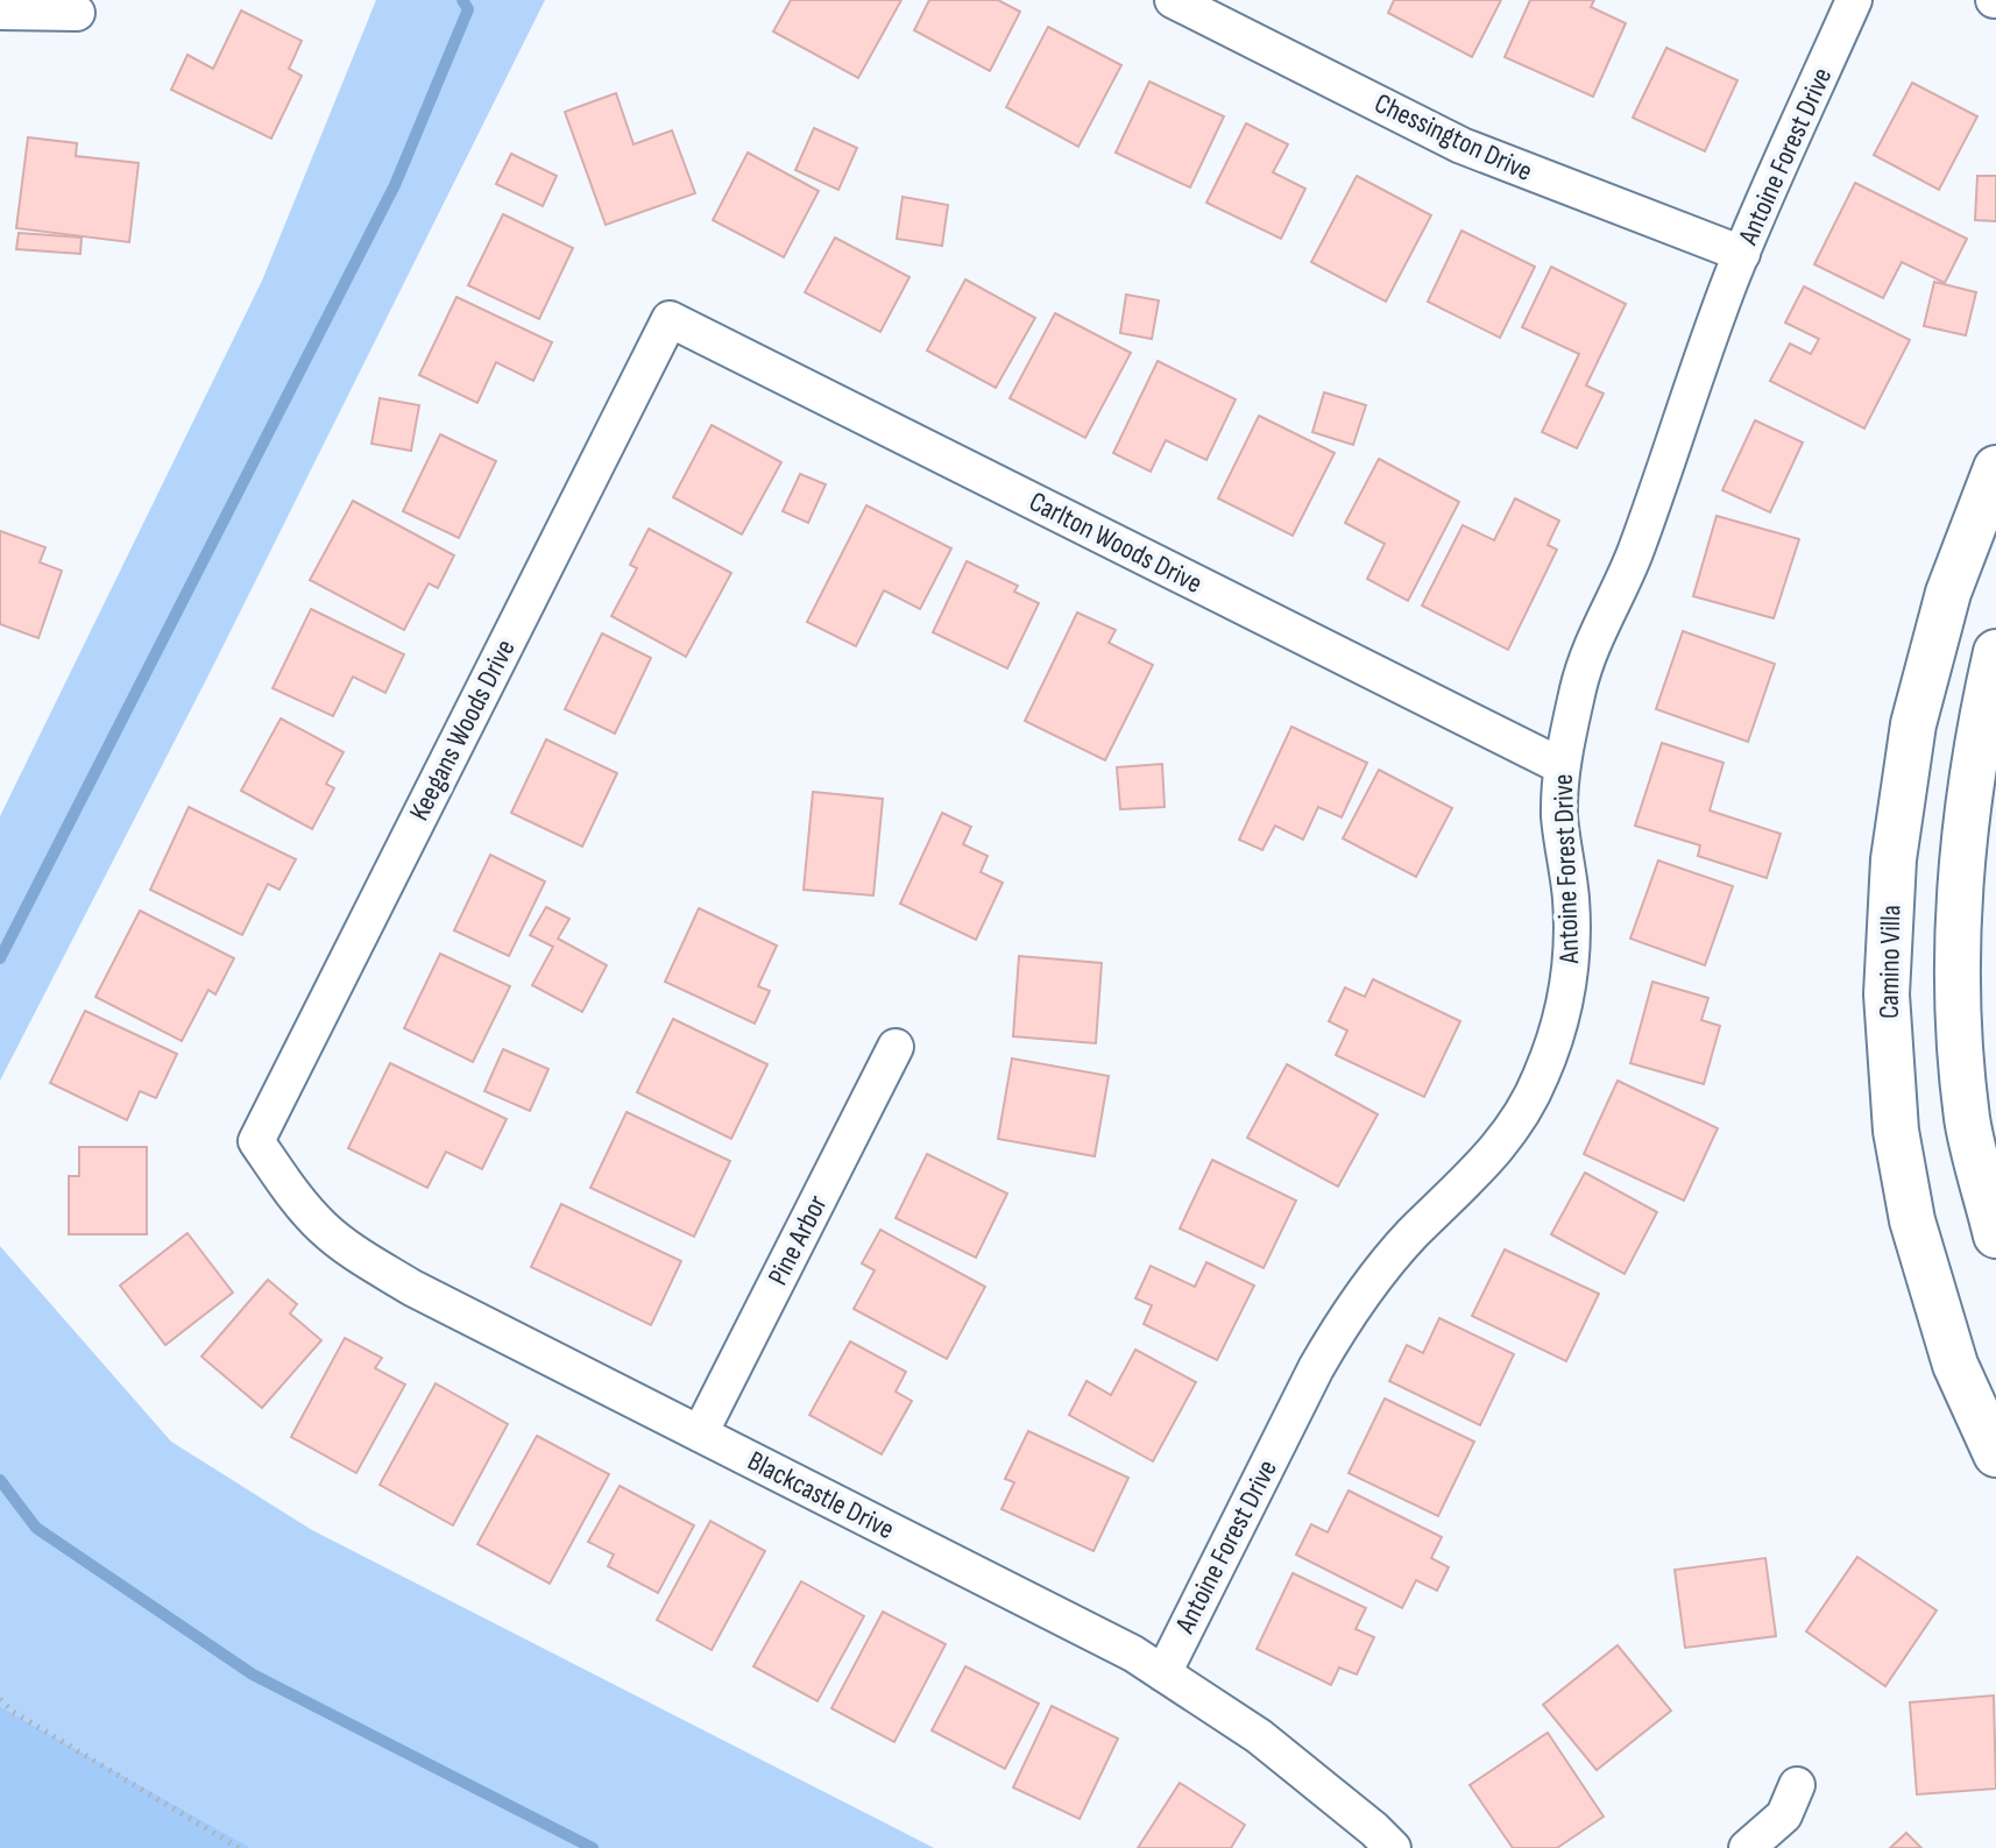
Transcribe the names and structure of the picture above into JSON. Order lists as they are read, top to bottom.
{
  "streets": {
    "street": [
      "Chessington Drive",
      "Antoine Forest Drive",
      "Carlton Woods Drive",
      "Keegans Woods Drive",
      "Camino Villa",
      "Pine Arbor",
      "Blackcastle Drive"
    ]
  },
  "crossings": [
    ["Chessington Drive", "Antoine Forest Drive"],
    ["Antoine Forest Drive", "Carlton Woods Drive"],
    ["Antoine Forest Drive", "Blackcastle Drive"],
    ["Carlton Woods Drive", "Keegans Woods Drive"],
    ["Keegans Woods Drive", "Blackcastle Drive"],
    ["Pine Arbor", "Blackcastle Drive"]
  ]
}
